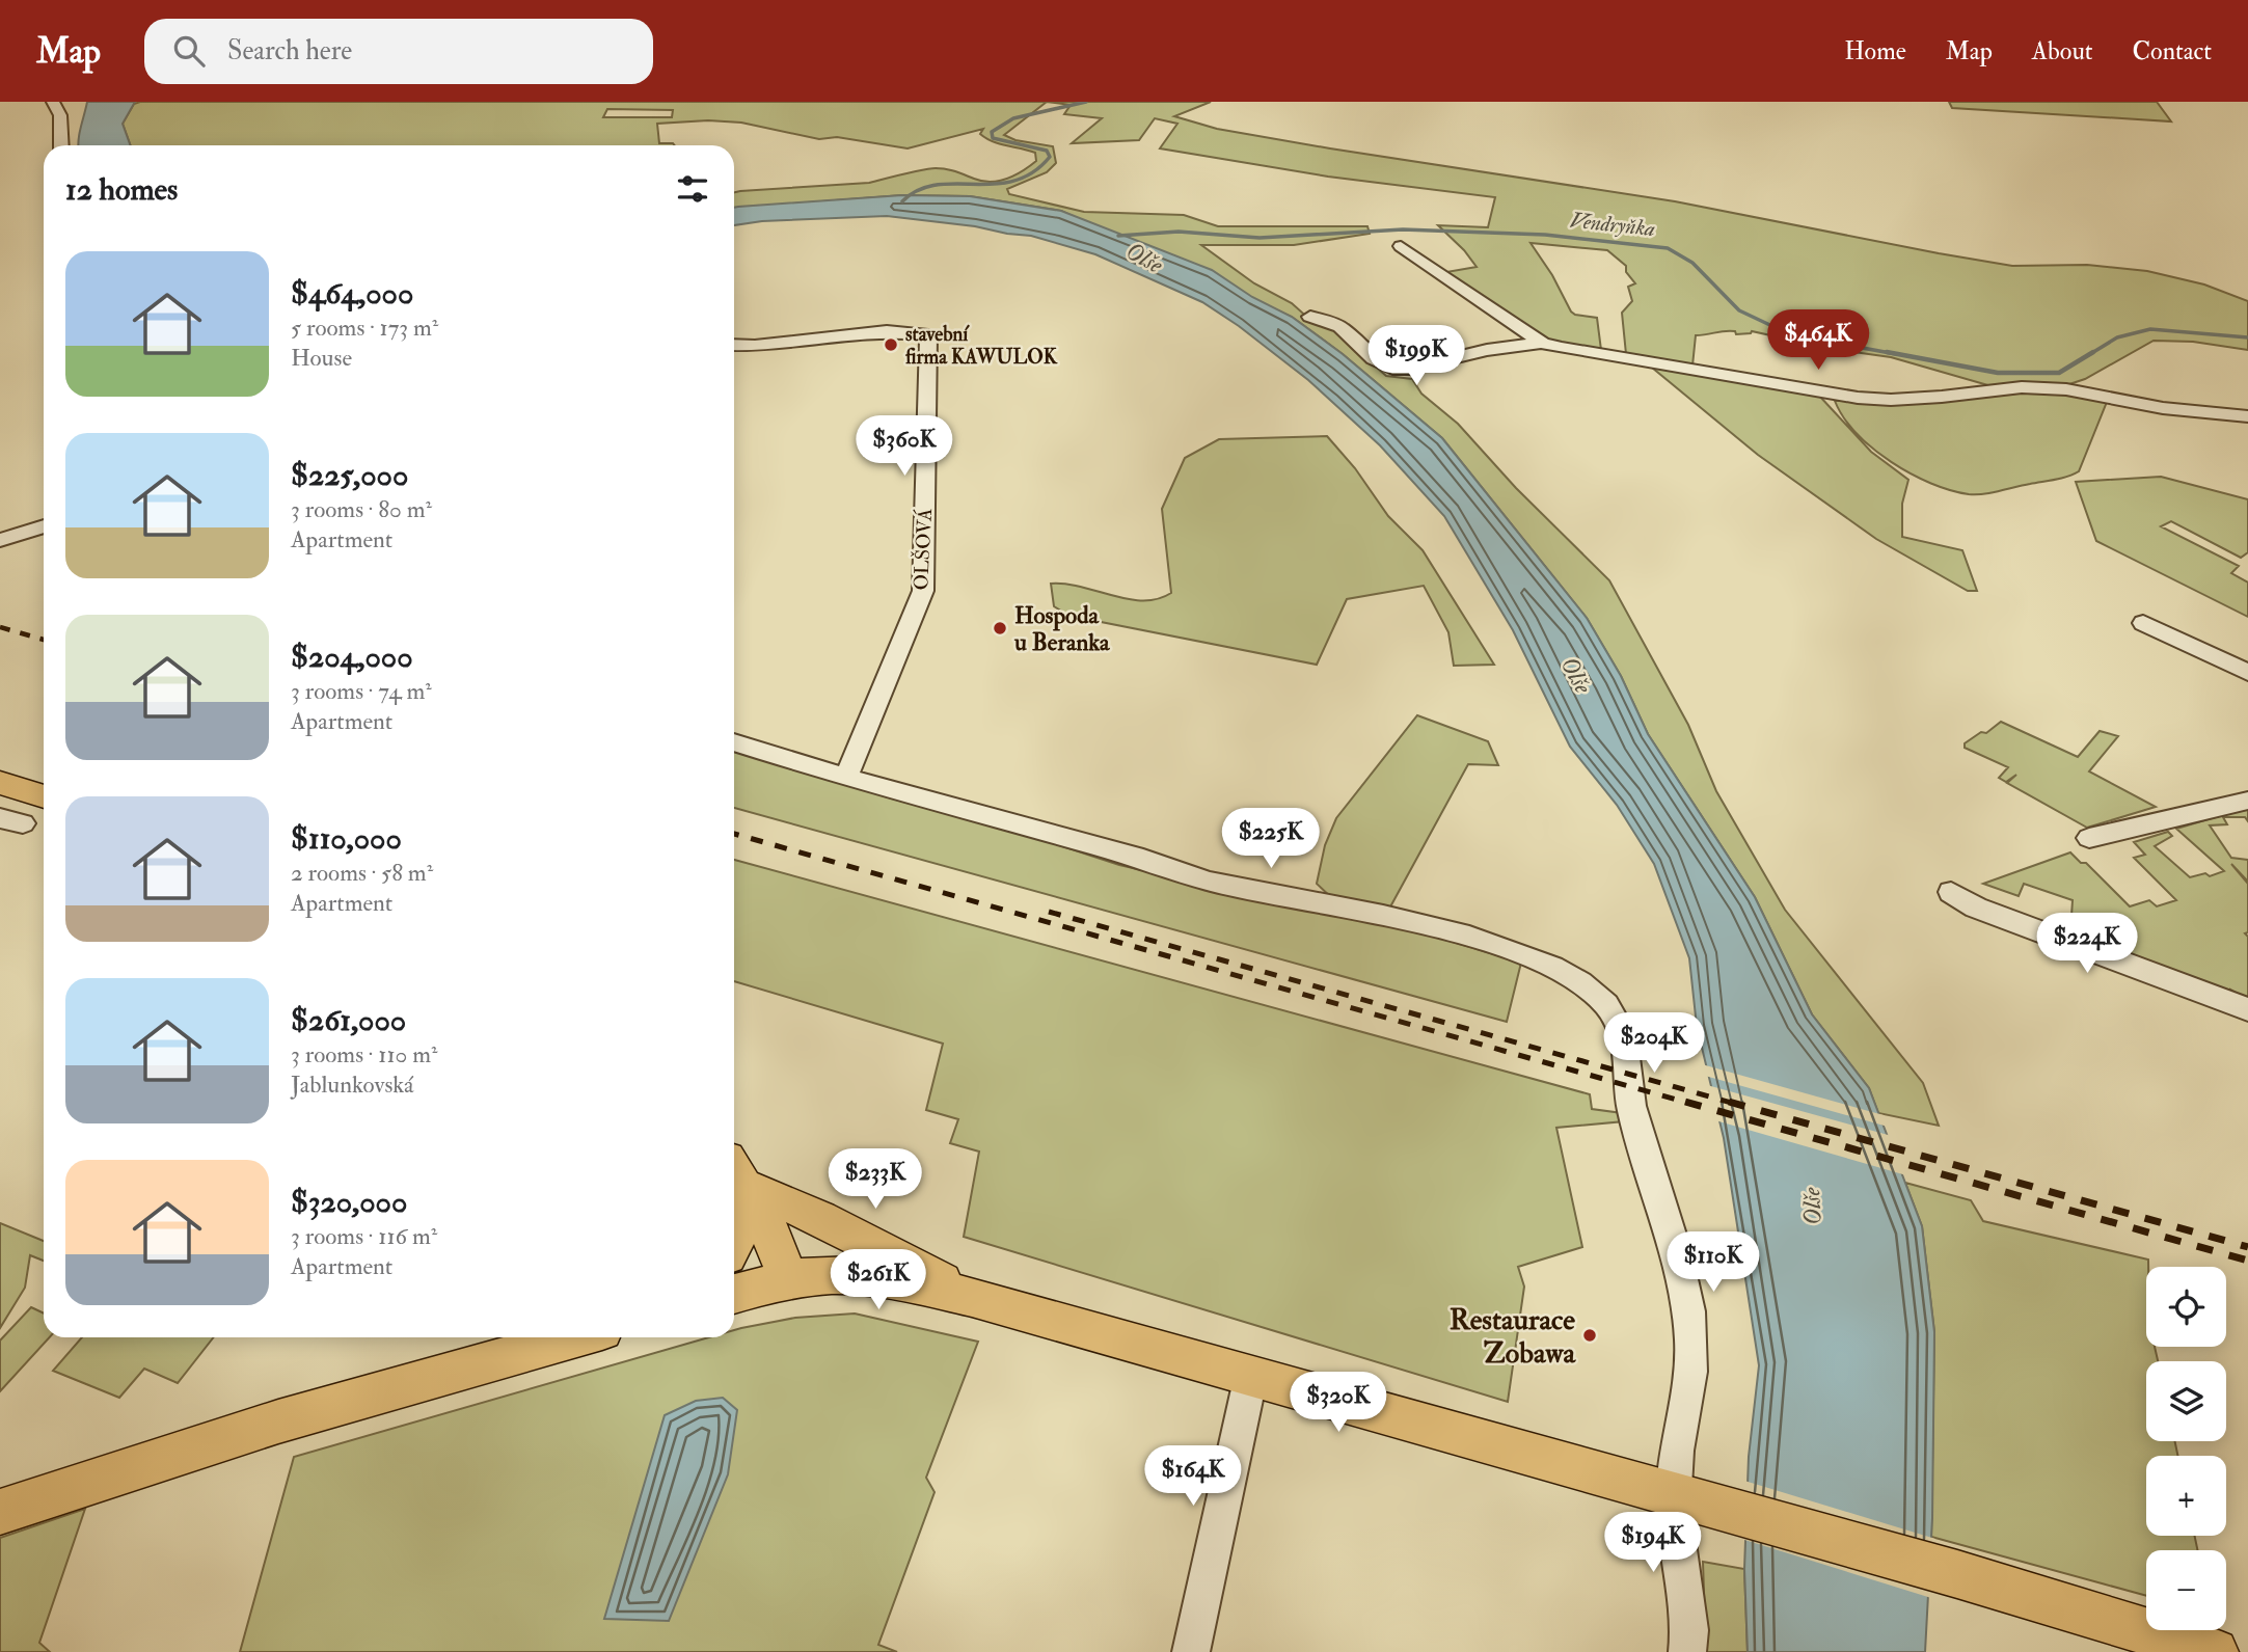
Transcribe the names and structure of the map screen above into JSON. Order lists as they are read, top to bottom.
{
  "streets": {
    "street": ["OLŠOVÁ"]
  },
  "water": ["Vendryňka", "Olše"],
  "places": ["stavební firma KAWULOK", "Hospoda u Beranka", "Restaurace Zobawa"],
  "page": {
    "header": "Map",
    "search": "Search here",
    "nav": [
      "Home",
      "Map",
      "About",
      "Contact"
    ],
    "heading": "12 homes",
    "list": [
      {
        "name": "$464,000",
        "note": "5 rooms · 173 m² · House"
      },
      {
        "name": "$225,000",
        "note": "3 rooms · 80 m² · Apartment"
      },
      {
        "name": "$204,000",
        "note": "3 rooms · 74 m² · Apartment"
      },
      {
        "name": "$110,000",
        "note": "2 rooms · 58 m² · Apartment"
      },
      {
        "name": "$261,000",
        "note": "3 rooms · 110 m² · Jablunkovská"
      },
      {
        "name": "$320,000",
        "note": "3 rooms · 116 m² · Apartment"
      }
    ],
    "price": [
      "$464K",
      "$199K",
      "$360K",
      "$225K",
      "$224K",
      "$204K",
      "$233K",
      "$110K",
      "$261K",
      "$320K",
      "$164K",
      "$194K"
    ],
    "map_buttons": ["+", "−"]
  }
}
